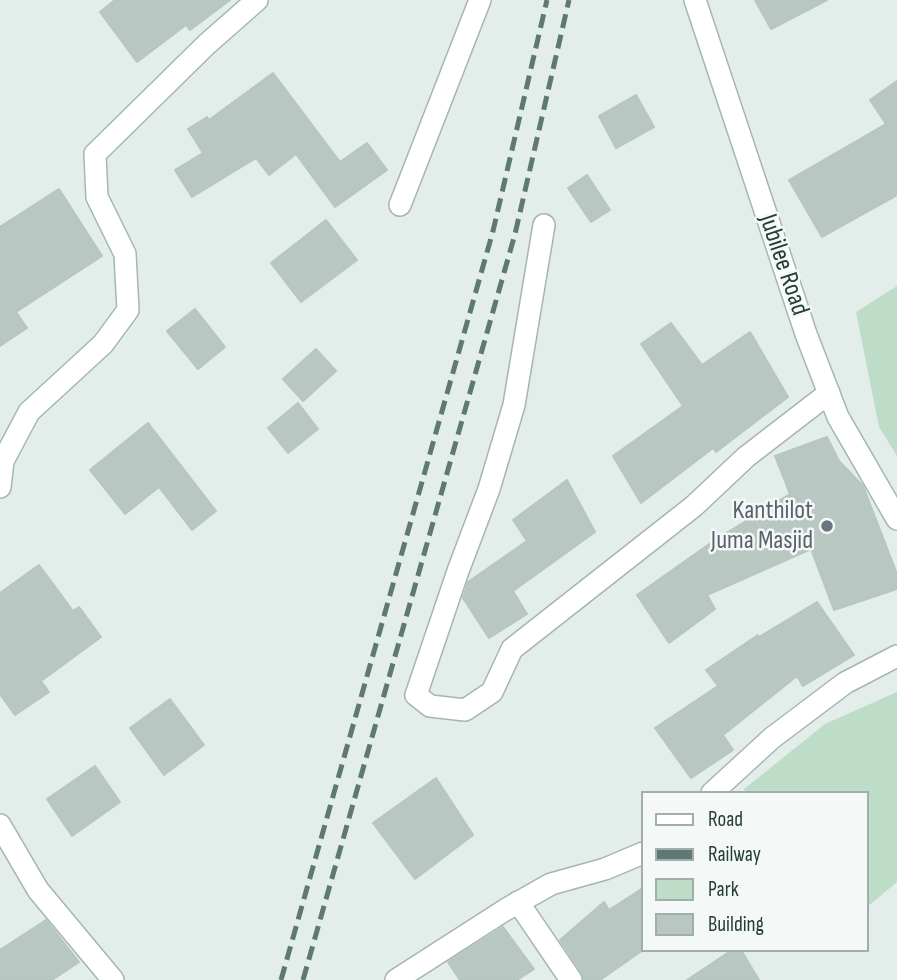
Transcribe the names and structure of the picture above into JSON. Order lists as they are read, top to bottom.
{
  "streets": {
    "street": ["Jubilee Road"]
  },
  "places": ["Kanthilot Juma Masjid"],
  "legend": [
    "Road",
    "Railway",
    "Park",
    "Building"
  ]
}
